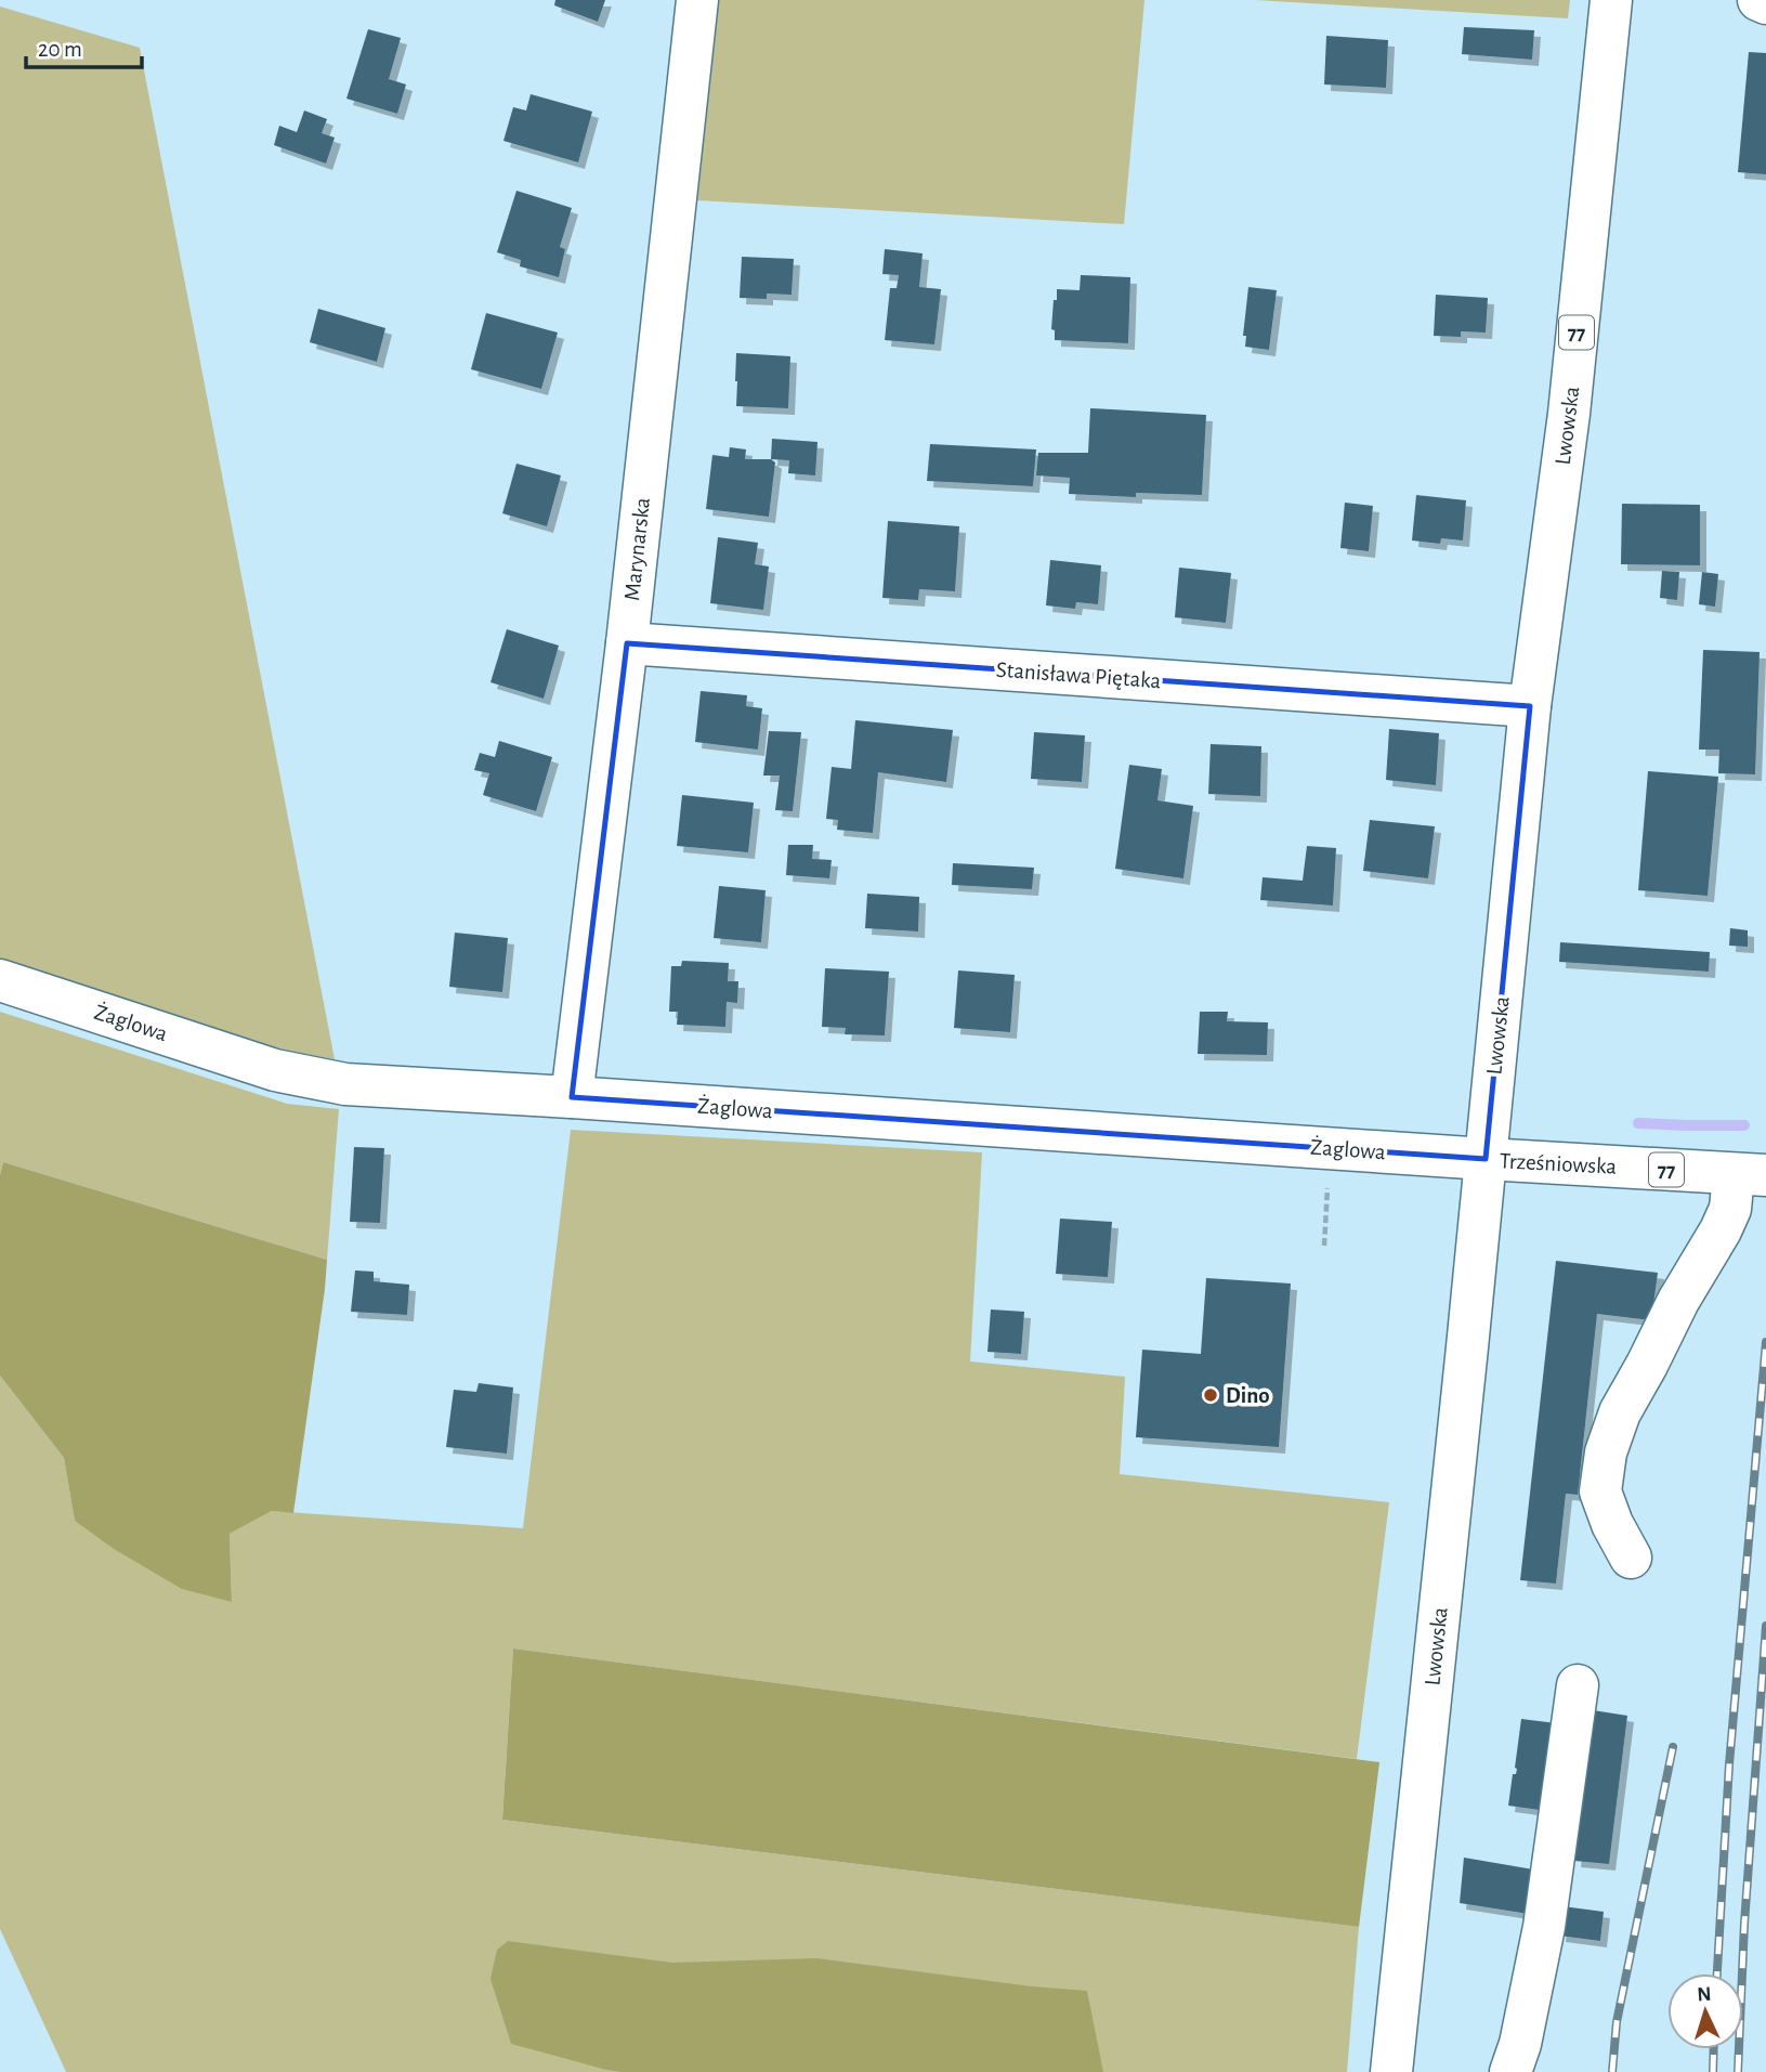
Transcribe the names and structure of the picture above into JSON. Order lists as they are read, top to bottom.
{
  "streets": {
    "street": [
      "77",
      "Lwowska",
      "Marynarska",
      "Stanisława Piętaka",
      "Żaglowa",
      "Trześniowska"
    ]
  },
  "crossings": [
    ["Lwowska", "Stanisława Piętaka"],
    ["Lwowska", "Żaglowa"],
    ["Lwowska", "Trześniowska"],
    ["Marynarska", "Stanisława Piętaka"],
    ["Marynarska", "Żaglowa"],
    ["Żaglowa", "Trześniowska"]
  ],
  "places": ["Dino"],
  "scale_bar": "20 m",
  "north": "top"
}
